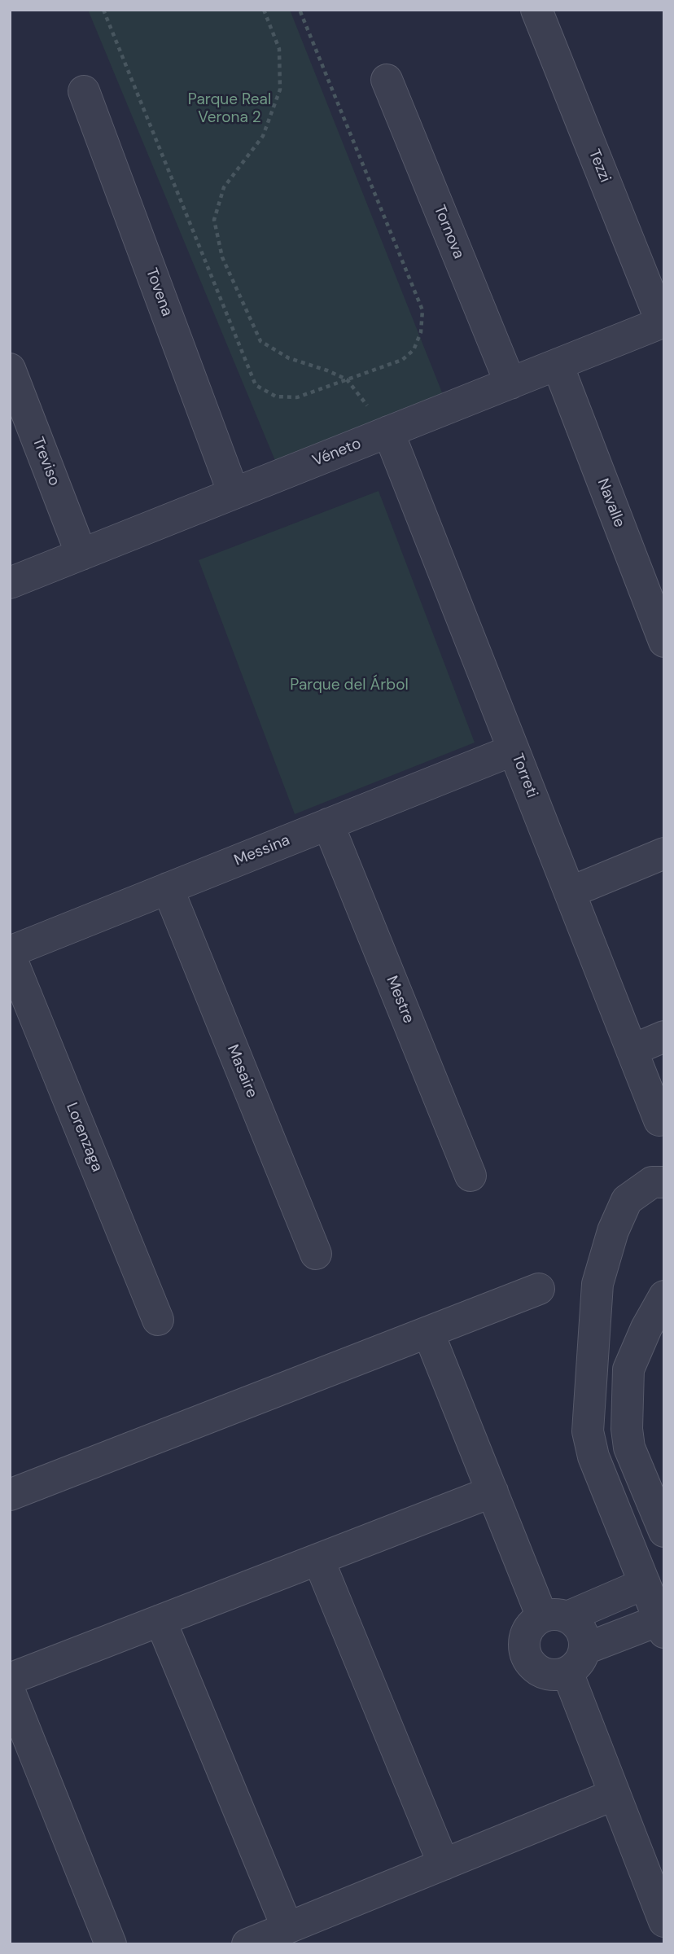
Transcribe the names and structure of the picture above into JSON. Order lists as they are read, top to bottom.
{
  "streets": {
    "street": [
      "Tezzi",
      "Tornova",
      "Tovena",
      "Véneto",
      "Treviso",
      "Navalle",
      "Torreti",
      "Messina",
      "Mestre",
      "Masaire",
      "Lorenzaga"
    ]
  },
  "crossings": [
    ["Tezzi", "Véneto"],
    ["Tornova", "Véneto"],
    ["Tovena", "Véneto"],
    ["Véneto", "Treviso"],
    ["Véneto", "Navalle"],
    ["Véneto", "Torreti"],
    ["Torreti", "Messina"],
    ["Messina", "Mestre"],
    ["Messina", "Masaire"],
    ["Messina", "Lorenzaga"]
  ],
  "parks": ["Parque Real Verona 2", "Parque del Árbol"]
}
